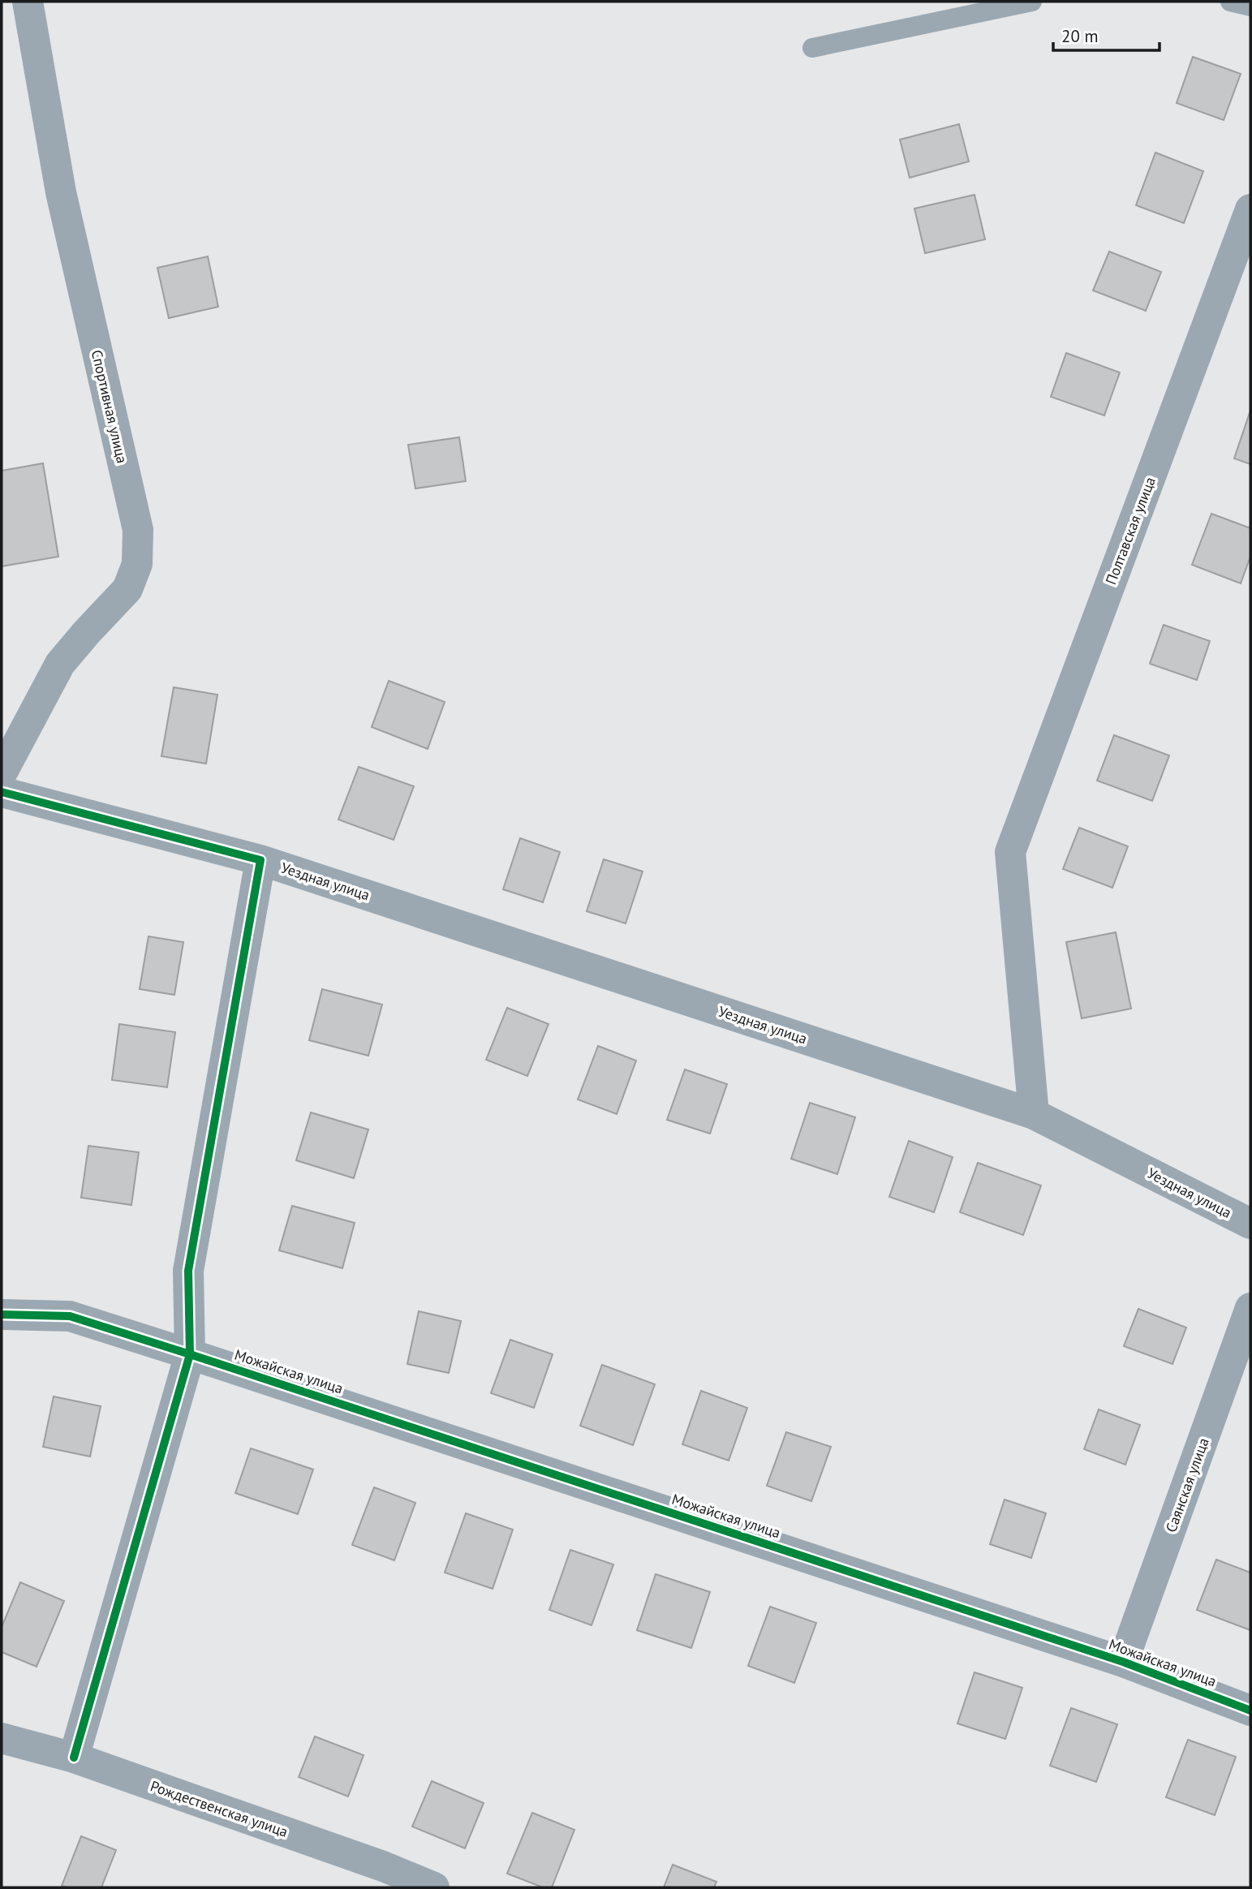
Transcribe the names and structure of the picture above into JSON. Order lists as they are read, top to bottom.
{
  "streets": {
    "street": [
      "Спортивная улица",
      "Полтавская улица",
      "Уездная улица",
      "Можайская улица",
      "Саянская улица",
      "Рождественская улица"
    ]
  },
  "crossings": [
    ["Полтавская улица", "Уездная улица"],
    ["Можайская улица", "Саянская улица"]
  ],
  "scale_bar": "20 m"
}
